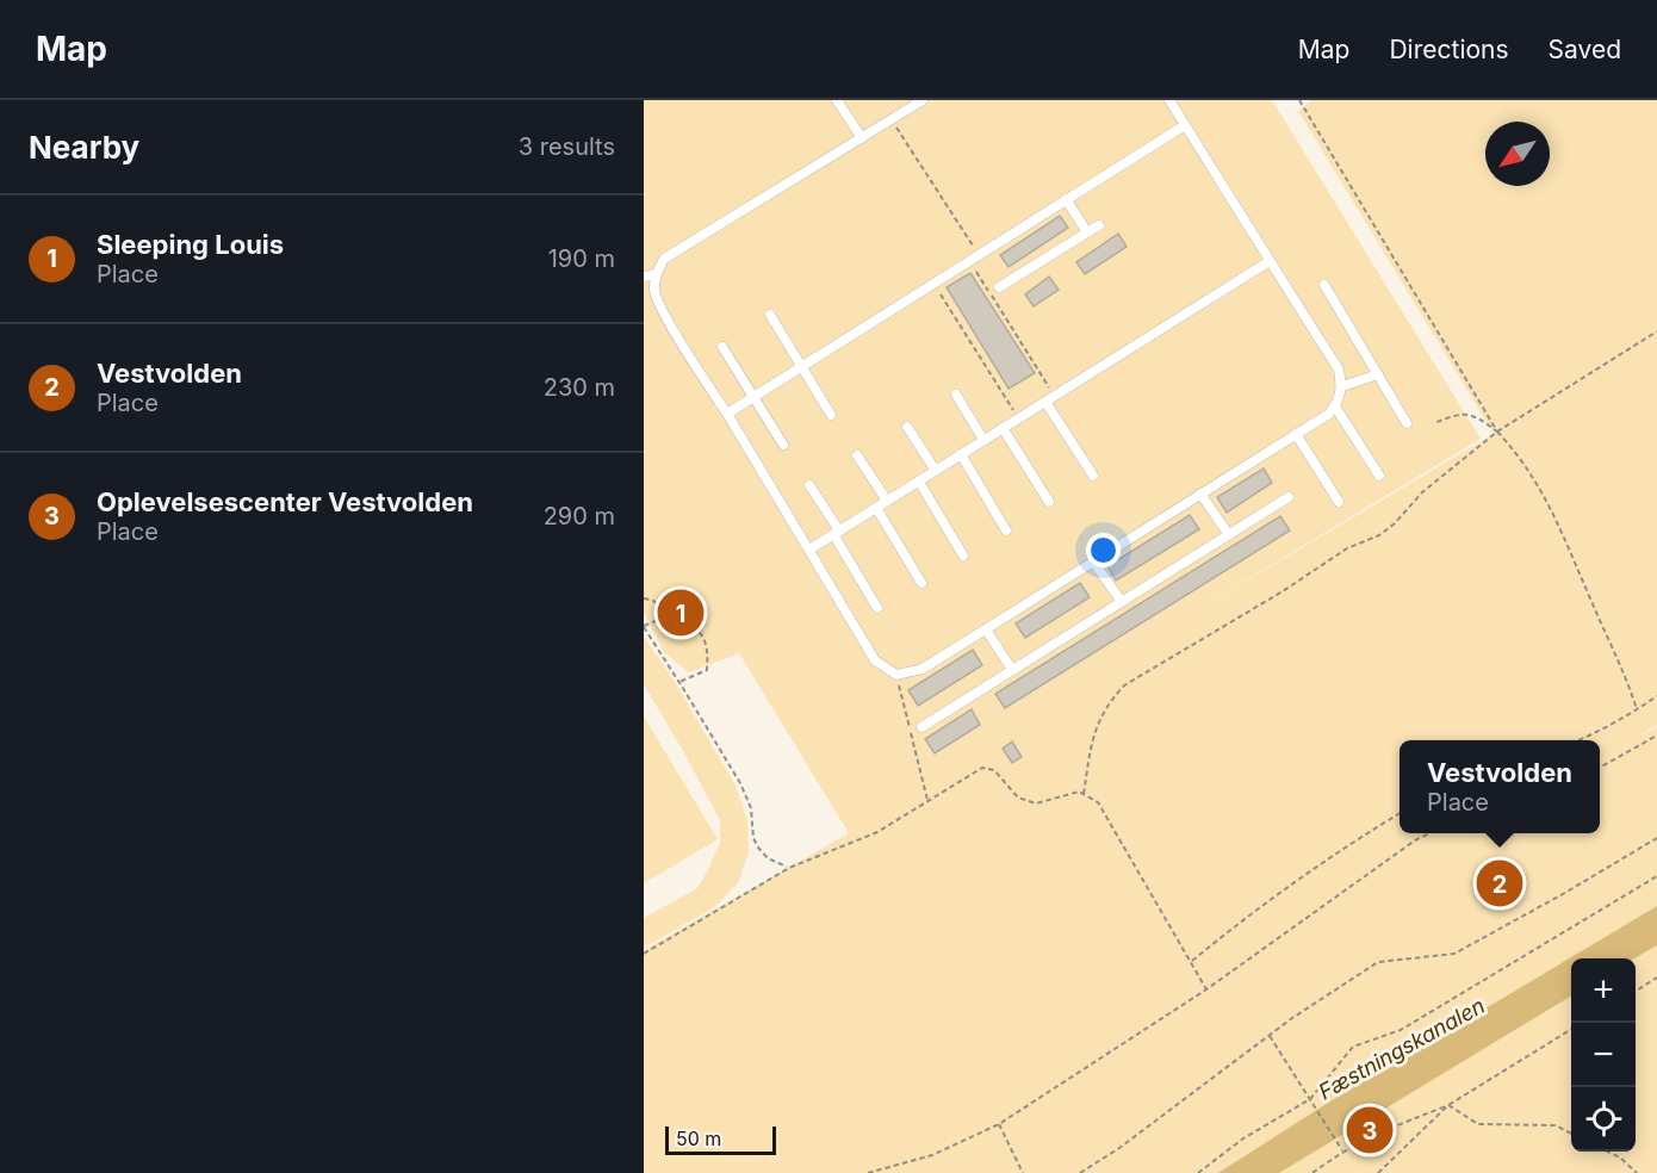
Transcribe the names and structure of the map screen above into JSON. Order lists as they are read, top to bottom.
{
  "water": ["Fæstningskanalen"],
  "scale_bar": "50 m",
  "north": "bottom left",
  "page": {
    "header": "Map",
    "nav": ["Map", "Directions", "Saved"],
    "heading": ["Nearby", "3 results"],
    "list": [
      {
        "mark": "1",
        "name": "Sleeping Louis",
        "note": "Place",
        "value": "190 m"
      },
      {
        "mark": "2",
        "name": "Vestvolden",
        "note": "Place",
        "value": "230 m"
      },
      {
        "mark": "3",
        "name": "Oplevelsescenter Vestvolden",
        "note": "Place",
        "value": "290 m"
      }
    ],
    "pins": ["1", "2", "3"],
    "popup": ["Vestvolden", "Place"],
    "map_buttons": ["+", "−"],
    "scale": "50 m"
  }
}
